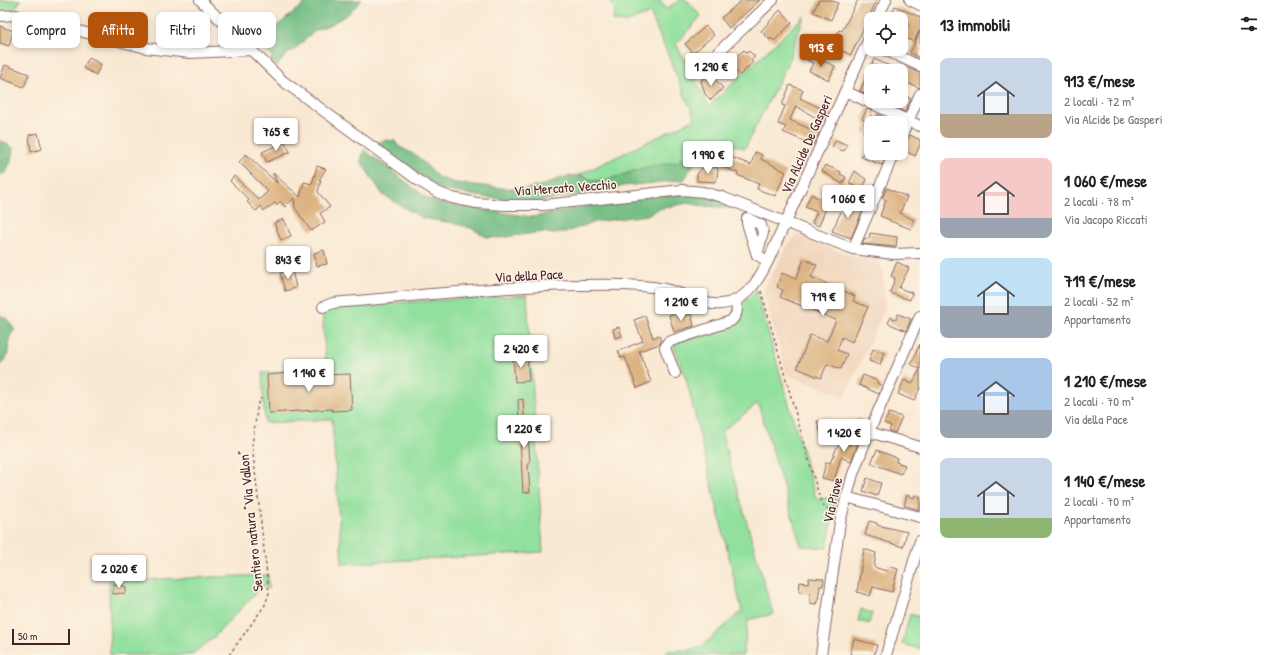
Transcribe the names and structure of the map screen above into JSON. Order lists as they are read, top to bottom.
{
  "streets": {
    "street": [
      "Via Alcide De Gasperi",
      "Via Mercato Vecchio",
      "Via della Pace",
      "Via Piave"
    ],
    "path": ["Sentiero natura \"Via Vallon\""]
  },
  "crossings": [
    ["Via Alcide De Gasperi", "Via Mercato Vecchio"],
    ["Via Alcide De Gasperi", "Via della Pace"],
    ["Via Mercato Vecchio", "Via della Pace"]
  ],
  "scale_bar": "50 m",
  "page": {
    "heading": "13 immobili",
    "map_buttons": ["+", "−"],
    "chip": [
      "Compra",
      "Affitta",
      "Filtri",
      "Nuovo"
    ],
    "price": [
      "913 €",
      "1 290 €",
      "765 €",
      "1 990 €",
      "1 060 €",
      "843 €",
      "719 €",
      "1 210 €",
      "2 420 €",
      "1 140 €",
      "1 220 €",
      "1 420 €",
      "2 020 €"
    ],
    "list": [
      {
        "name": "913 €/mese",
        "note": "2 locali · 72 m² · Via Alcide De Gasperi"
      },
      {
        "name": "1 060 €/mese",
        "note": "2 locali · 78 m² · Via Jacopo Riccati"
      },
      {
        "name": "719 €/mese",
        "note": "2 locali · 52 m² · Appartamento"
      },
      {
        "name": "1 210 €/mese",
        "note": "2 locali · 70 m² · Via della Pace"
      },
      {
        "name": "1 140 €/mese",
        "note": "2 locali · 70 m² · Appartamento"
      }
    ],
    "scale": "50 m"
  }
}
